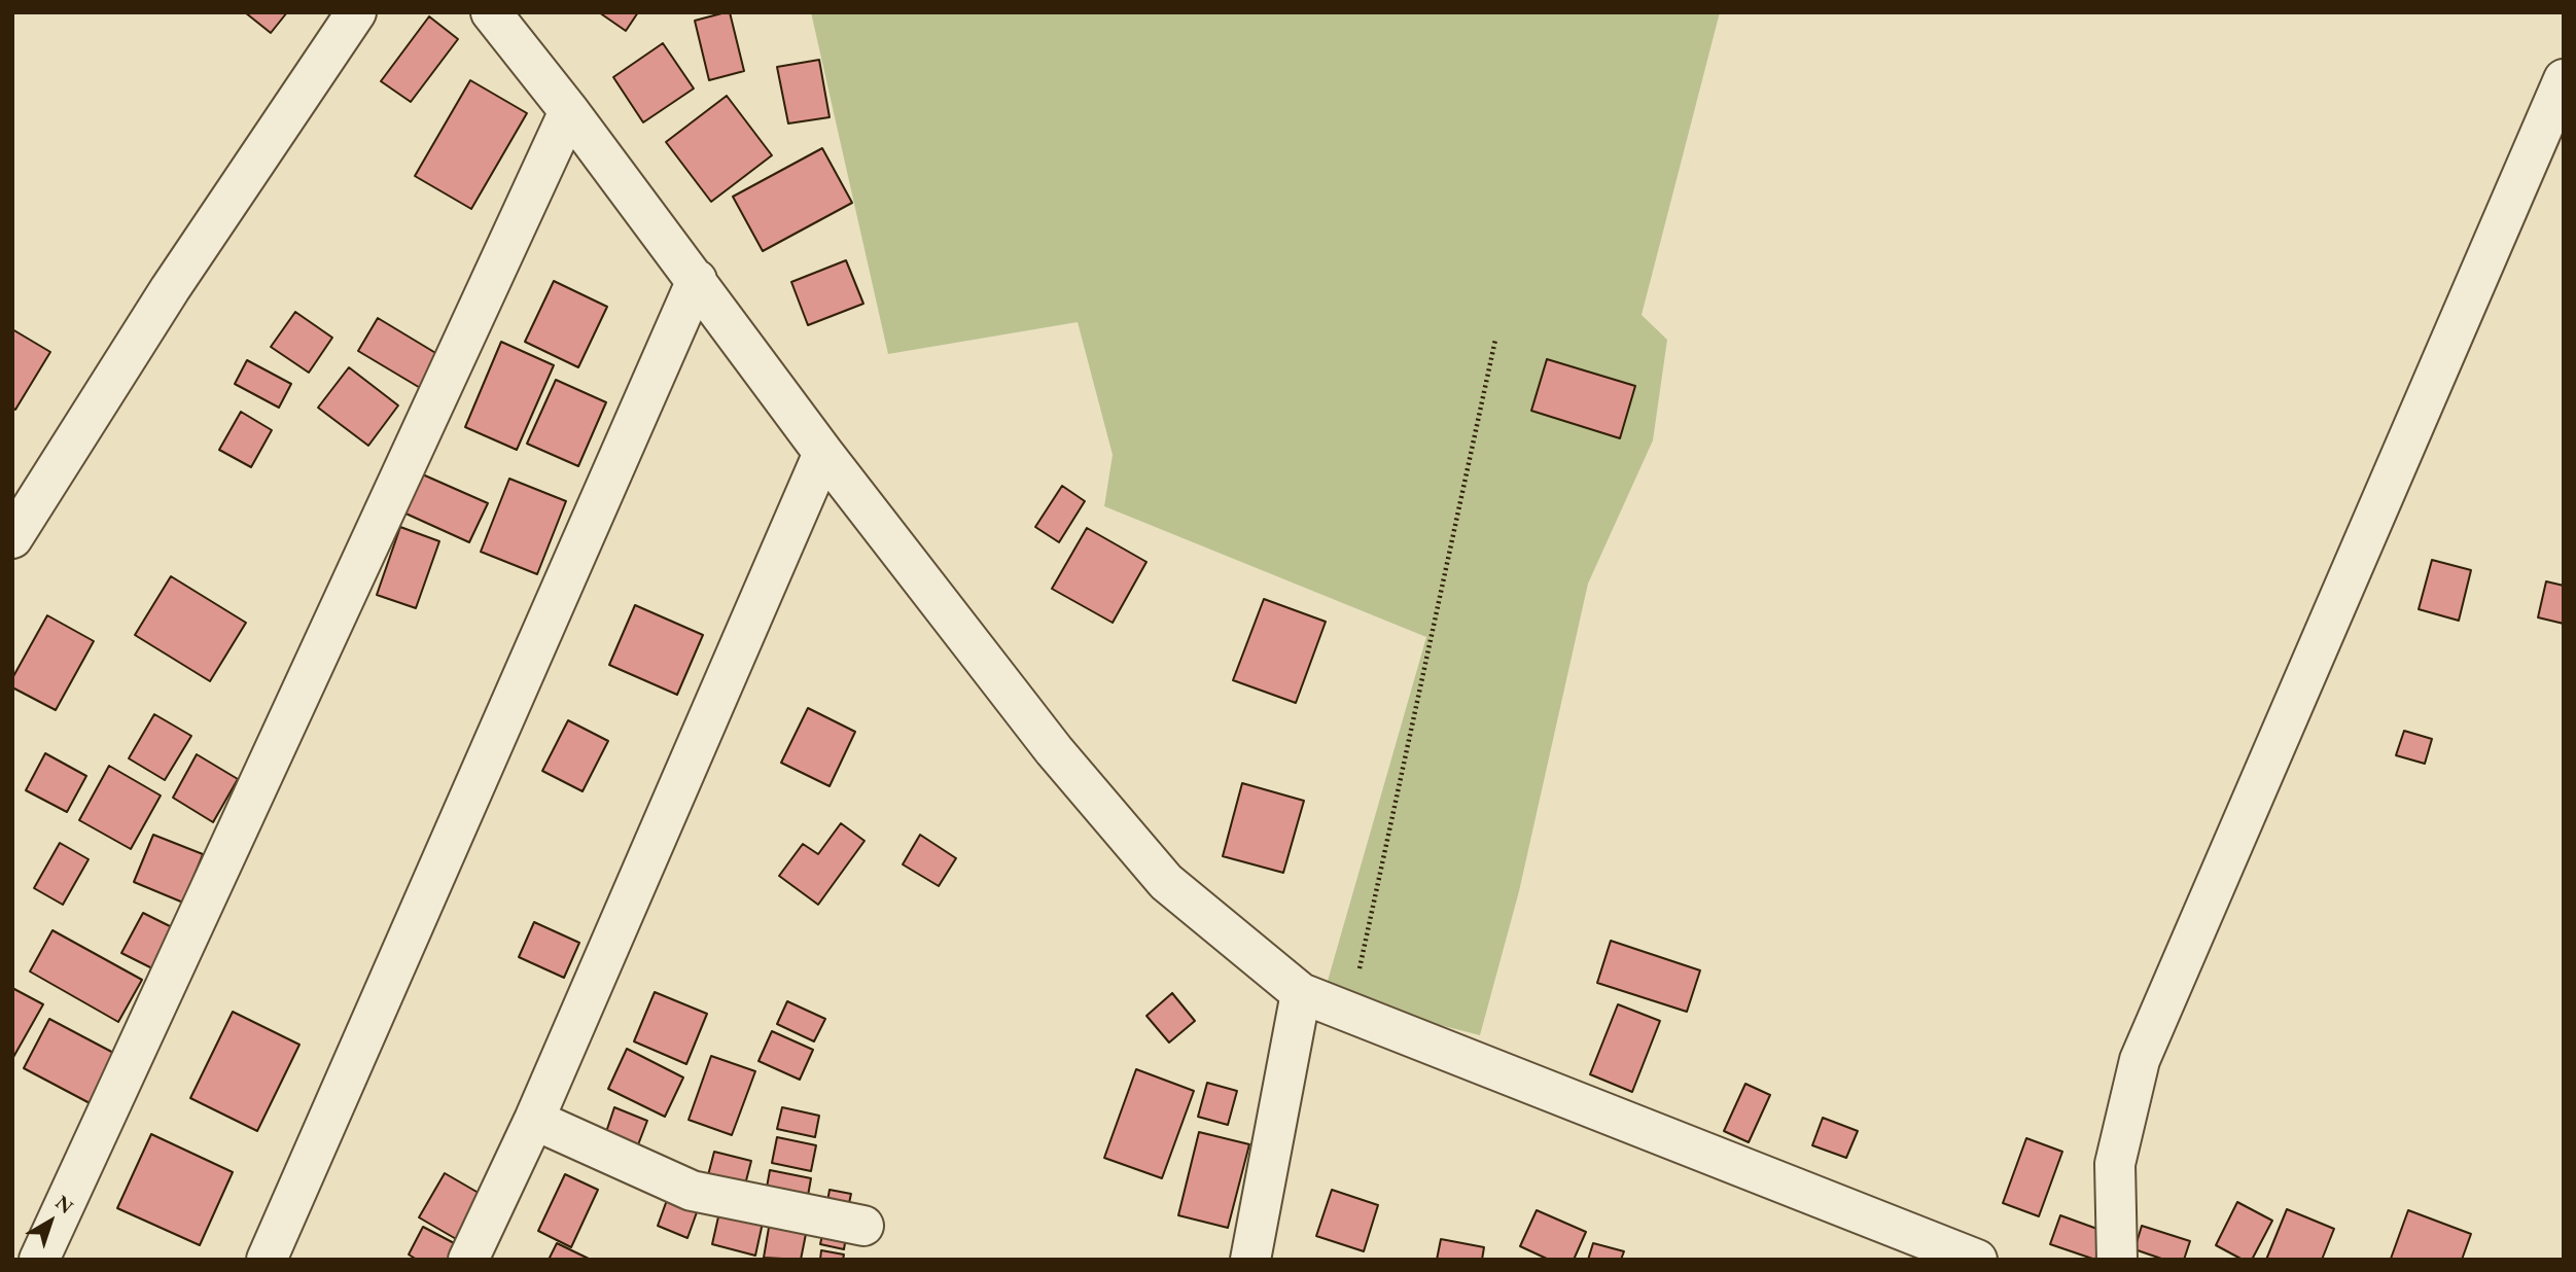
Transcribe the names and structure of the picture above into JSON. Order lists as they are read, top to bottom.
{
  "north": "top right"
}
